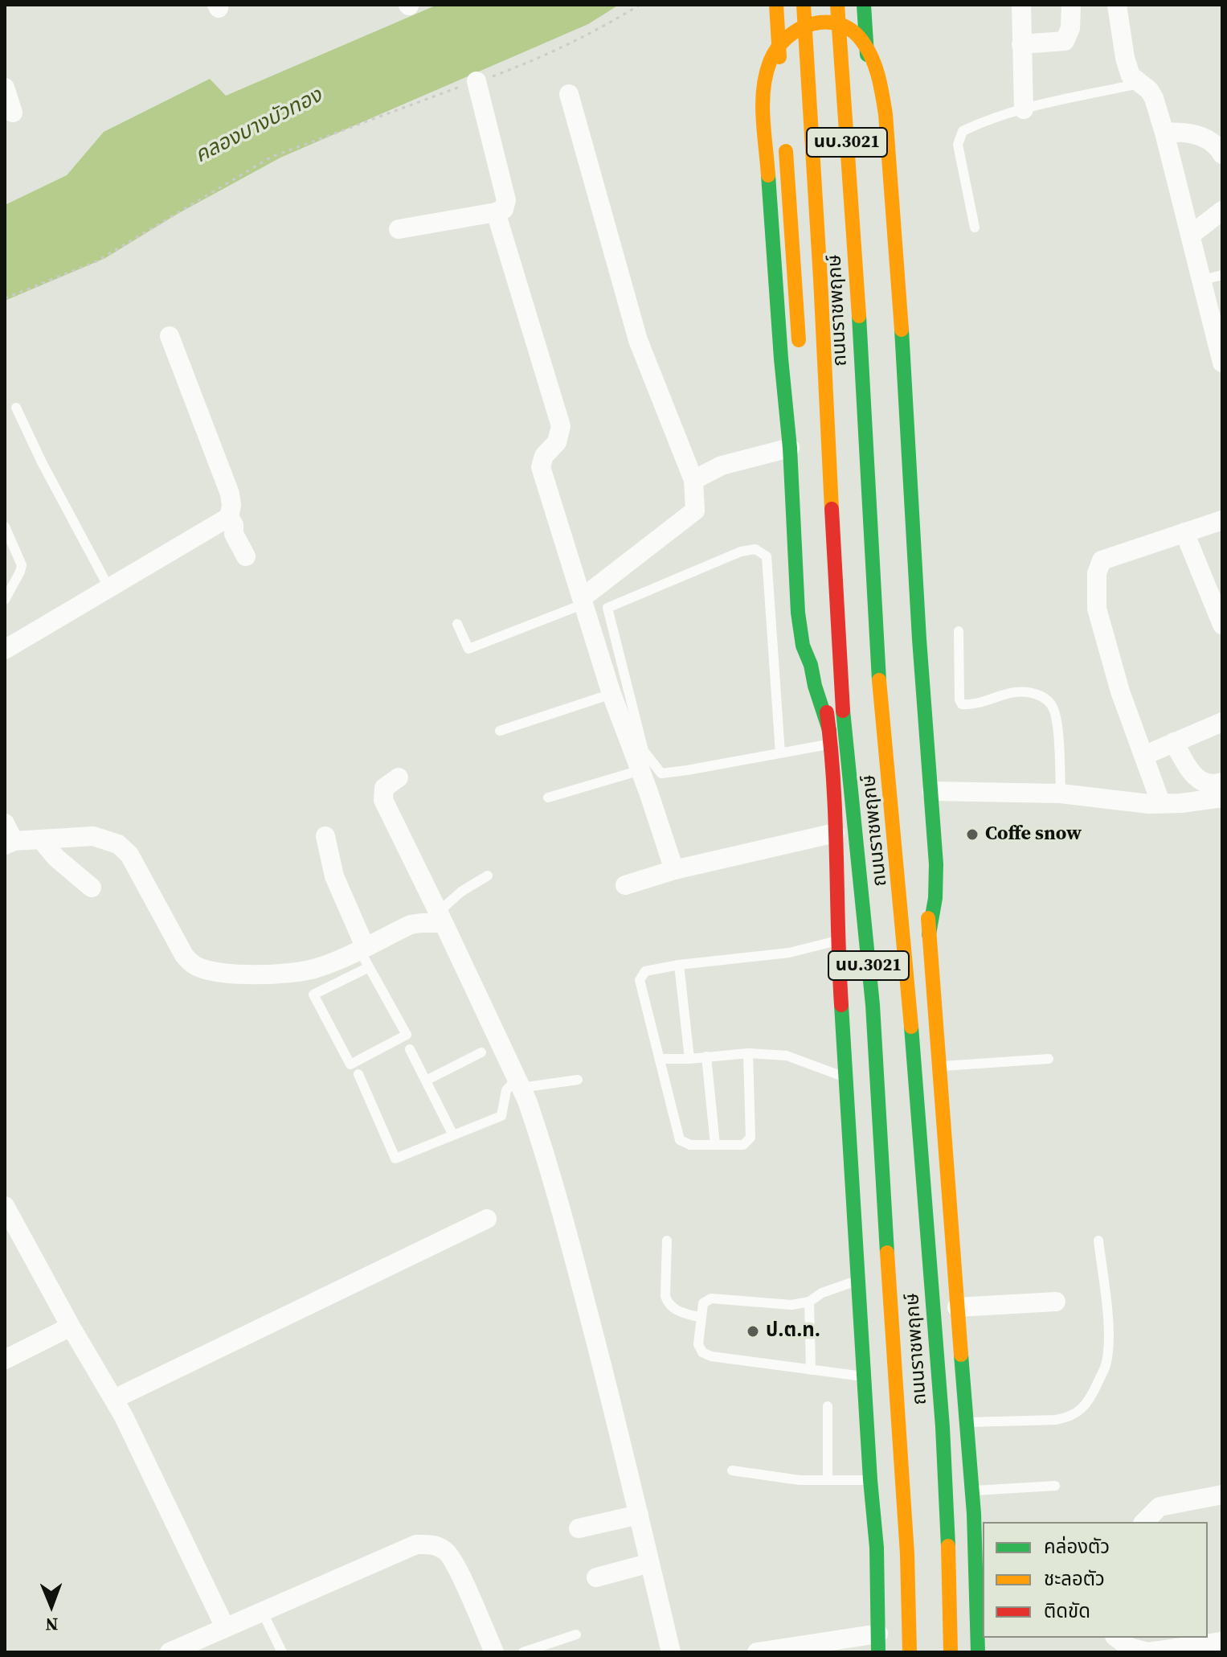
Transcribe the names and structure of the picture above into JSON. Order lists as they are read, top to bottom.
{
  "streets": {
    "main road": ["นบ.3021", "ถนนราชพฤกษ์"]
  },
  "water": ["คลองบางบัวทอง"],
  "places": ["Coffe snow", "ป.ต.ท."],
  "legend": ["คล่องตัว", "ชะลอตัว", "ติดขัด"],
  "north": "bottom"
}
